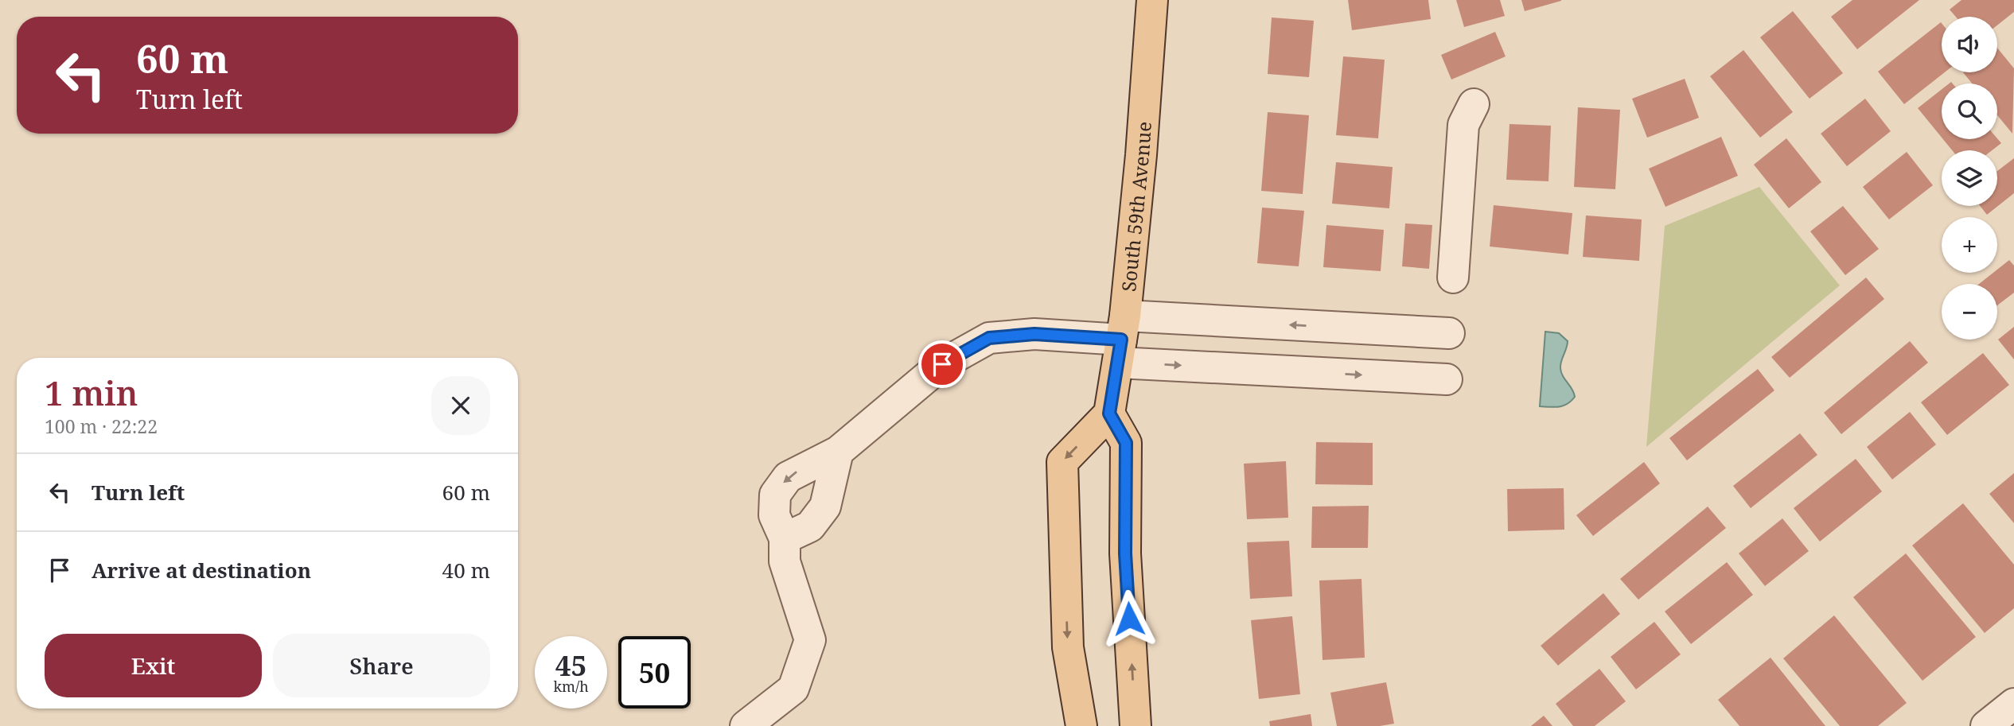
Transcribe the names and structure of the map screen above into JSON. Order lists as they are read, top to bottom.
{
  "streets": {
    "main road": ["South 59th Avenue"]
  },
  "page": {
    "map_buttons": ["+", "−"],
    "turn": ["60 m", "Turn left"],
    "heading": ["1 min", "100 m · 22:22"],
    "list": [
      {
        "name": "Turn left",
        "value": "60 m"
      },
      {
        "name": "Arrive at destination",
        "value": "40 m"
      }
    ],
    "buttons": ["Exit", "Share"],
    "speed": "45 km/h",
    "limit": "50"
  }
}
